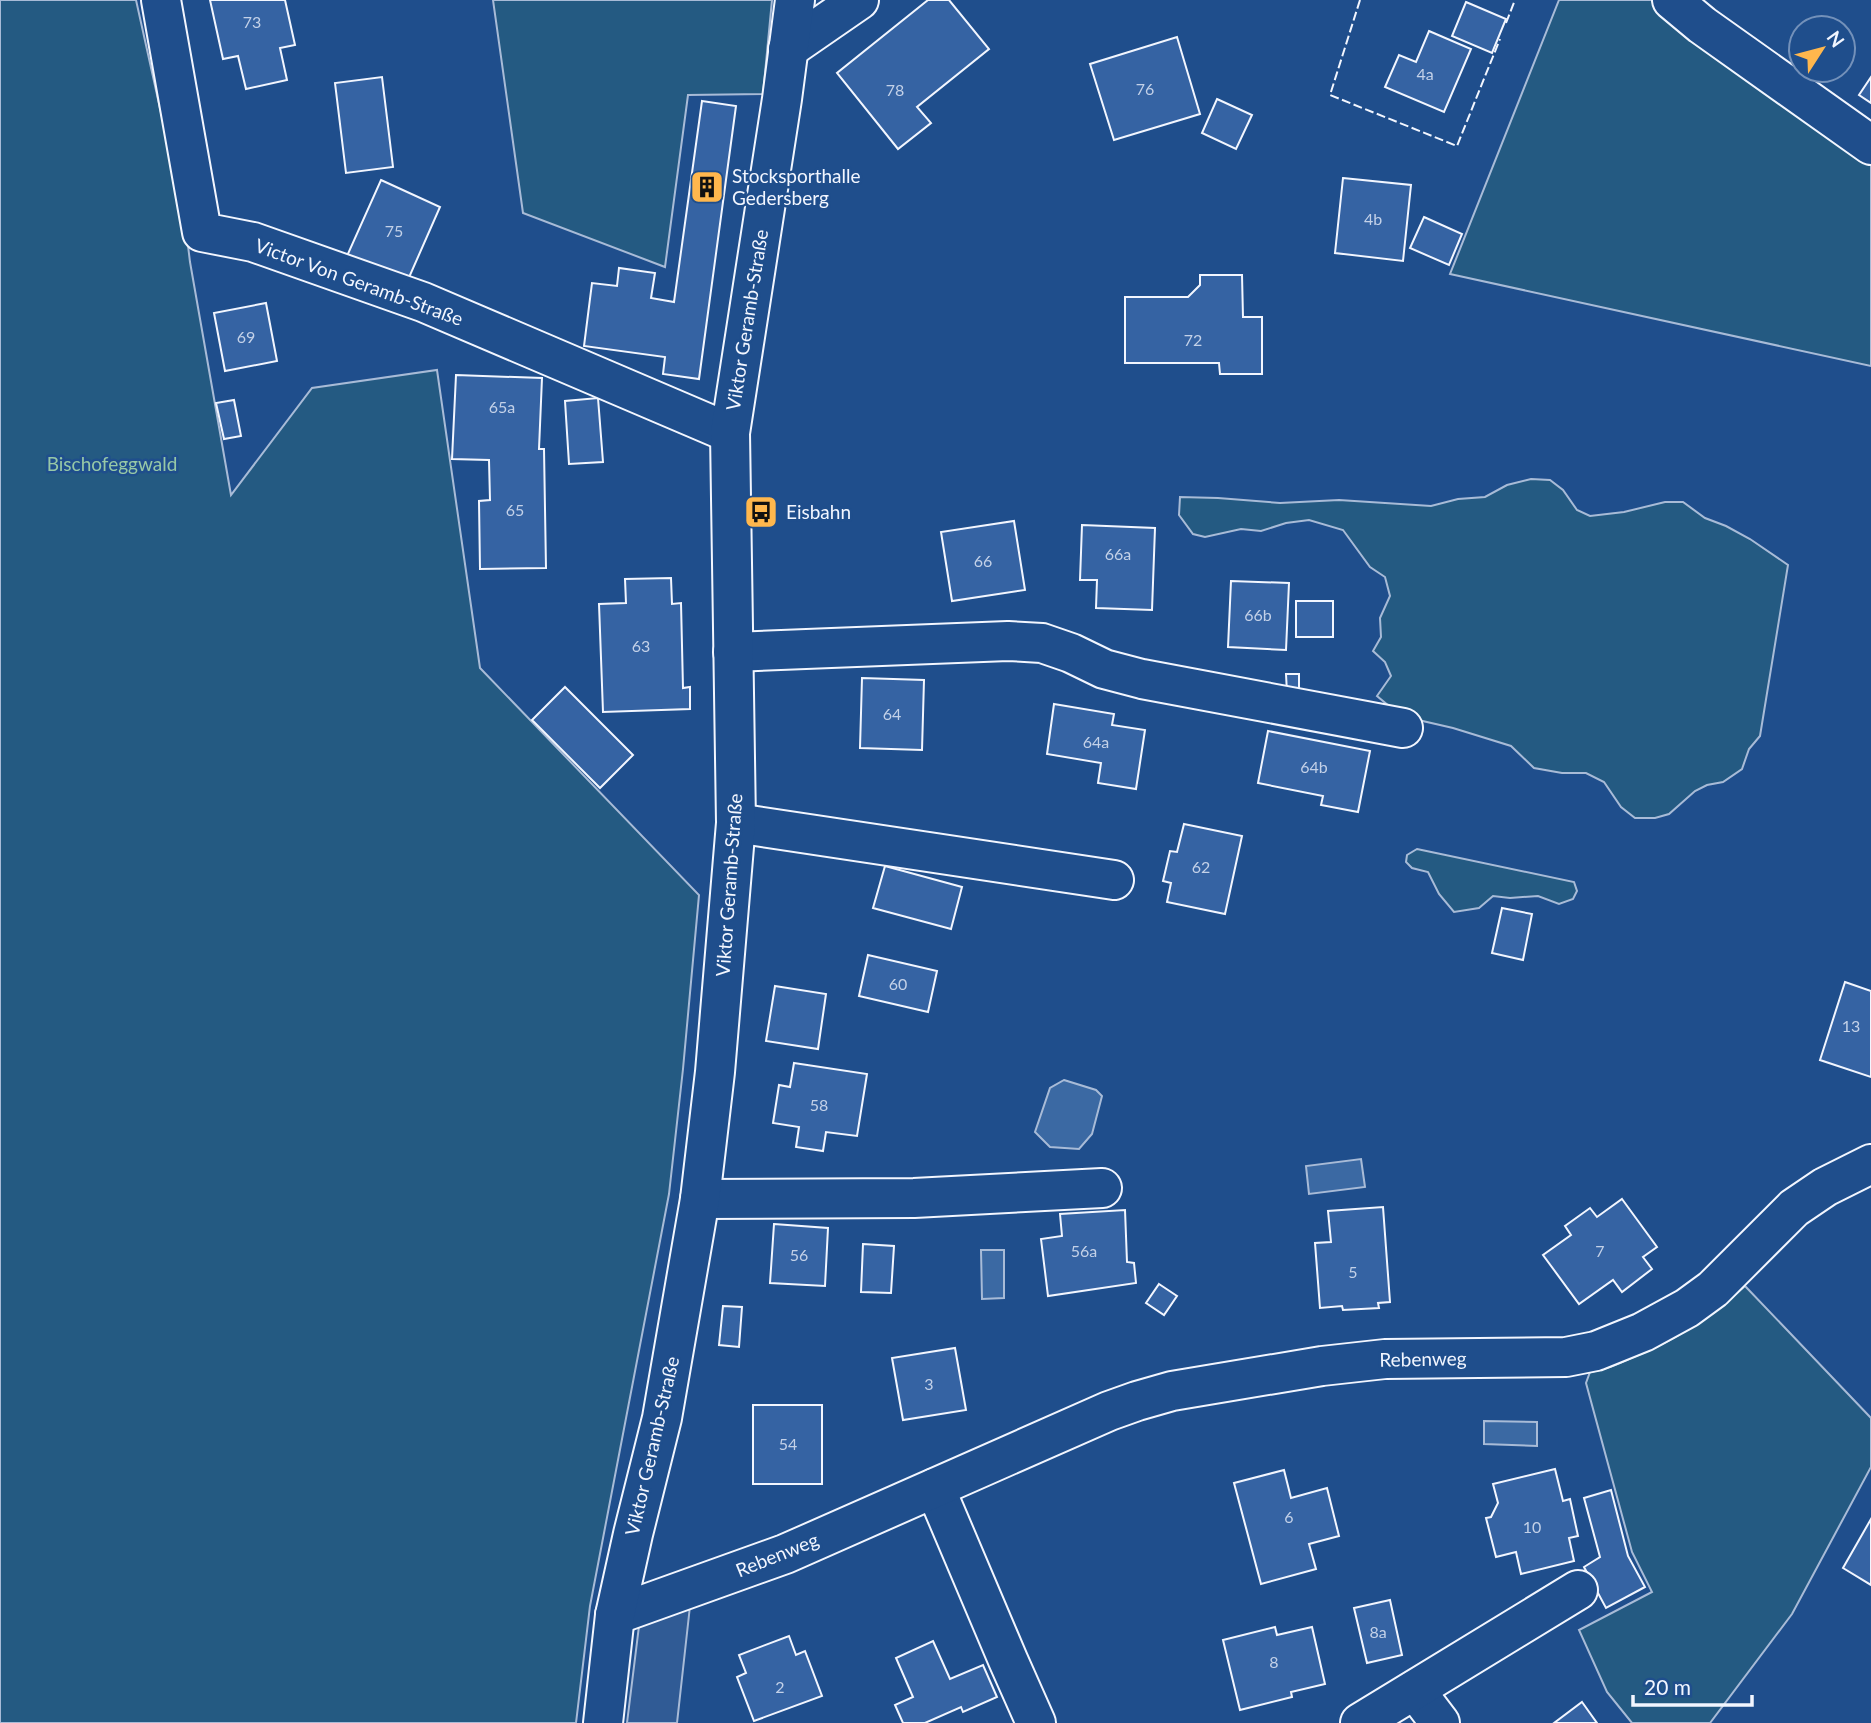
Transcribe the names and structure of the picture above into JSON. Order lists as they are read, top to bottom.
{
  "streets": {
    "street": ["Victor Von Geramb-Straße", "Viktor Geramb-Straße", "Rebenweg"]
  },
  "crossings": [
    ["Victor Von Geramb-Straße", "Viktor Geramb-Straße"],
    ["Viktor Geramb-Straße", "Rebenweg"]
  ],
  "parks": ["Bischofeggwald"],
  "places": {
    "building": ["Stocksporthalle Gedersberg"],
    "bus stop": ["Eisbahn"]
  },
  "house_numbers": [
    "73",
    "4a",
    "76",
    "78",
    "4b",
    "75",
    "69",
    "72",
    "65a",
    "65",
    "66a",
    "66",
    "66b",
    "63",
    "64",
    "64a",
    "64b",
    "62",
    "60",
    "13",
    "58",
    "56a",
    "7",
    "56",
    "5",
    "3",
    "54",
    "6",
    "10",
    "8a",
    "8",
    "2"
  ],
  "scale_bar": "20 m",
  "north": "top right"
}
